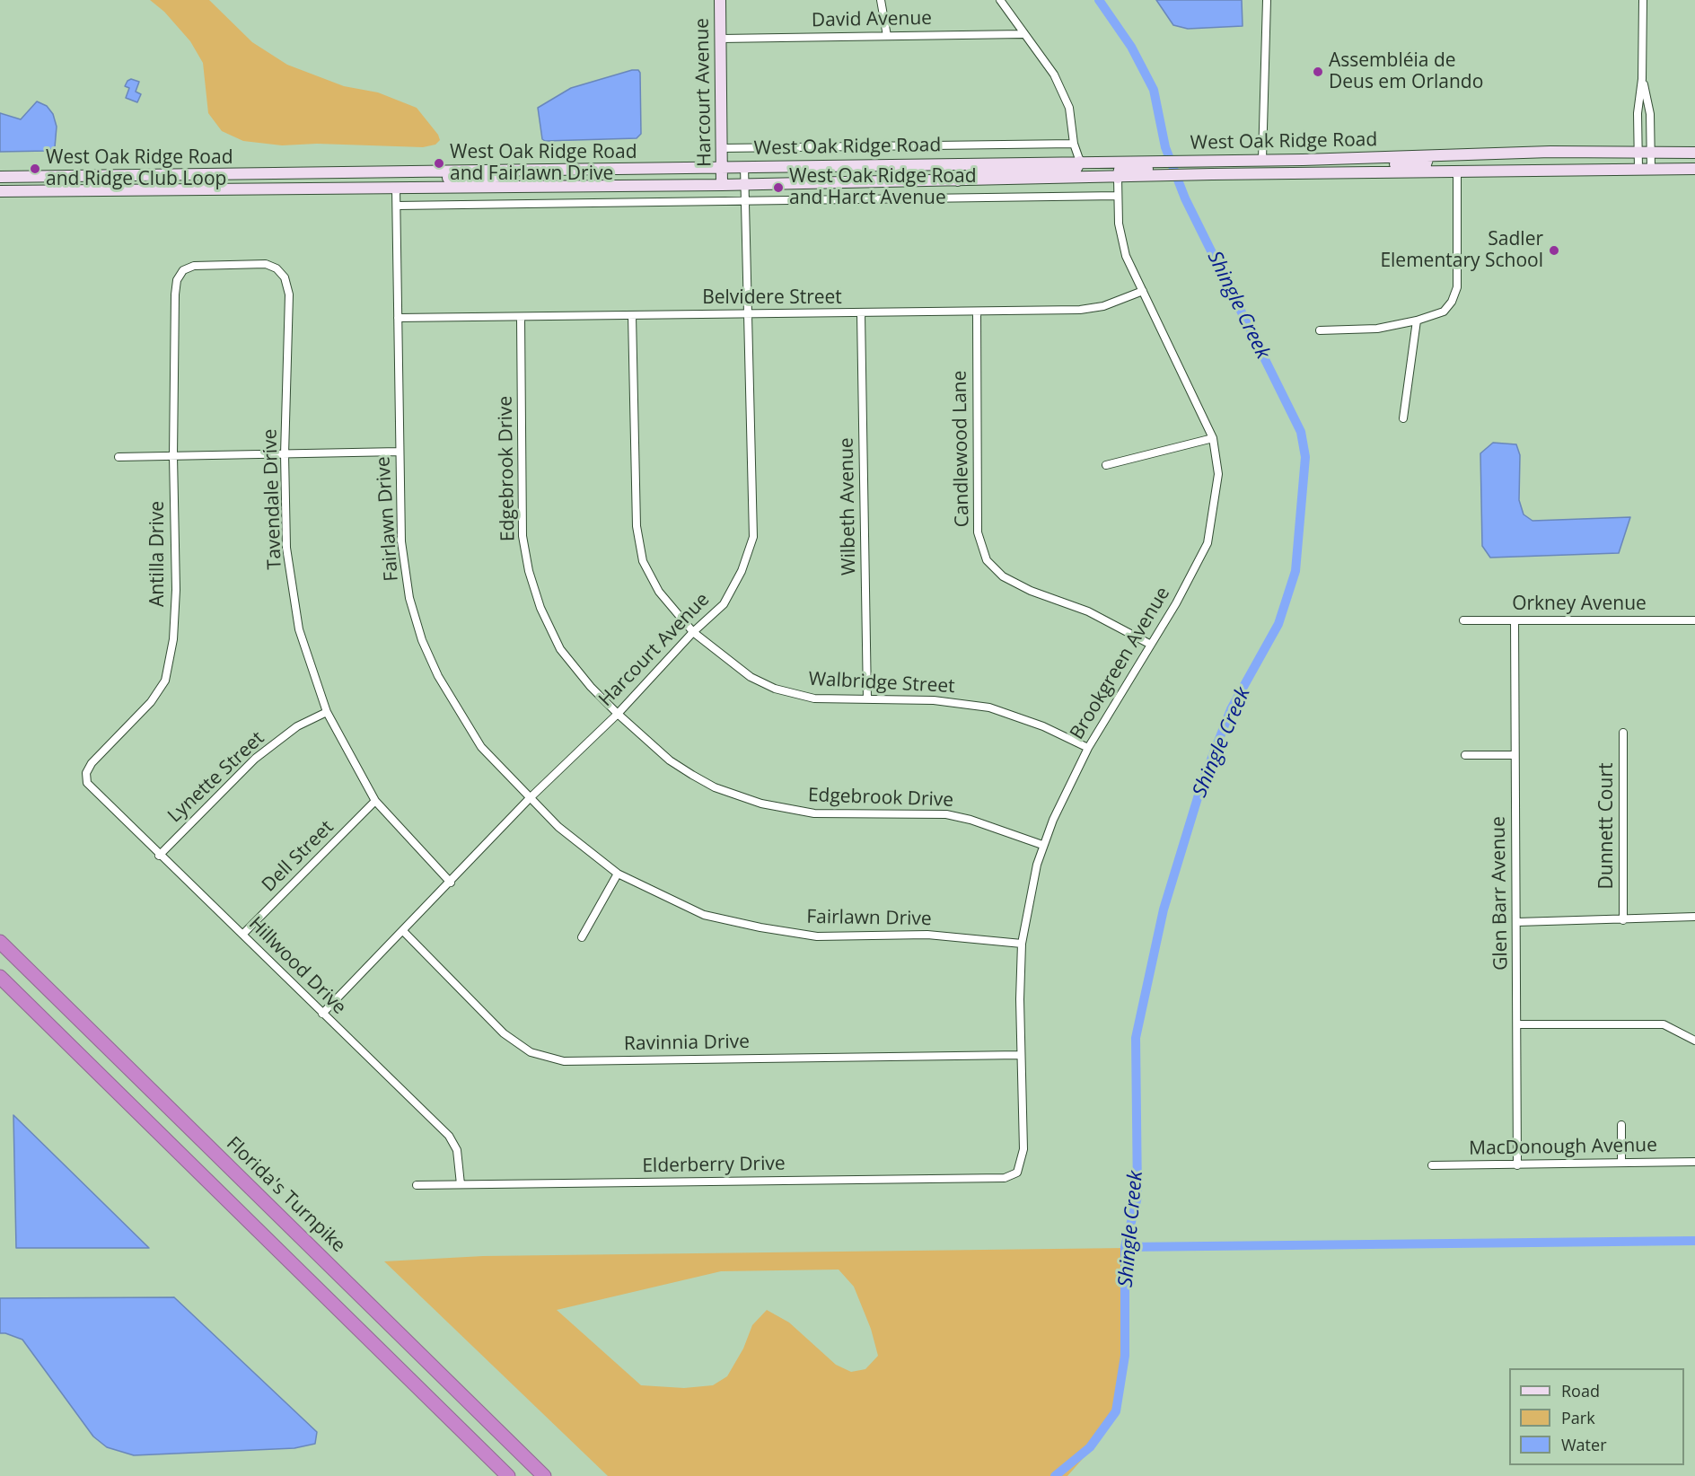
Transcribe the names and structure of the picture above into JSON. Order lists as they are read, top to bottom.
{
  "streets": {
    "highway": ["Florida's Turnpike"],
    "street": [
      "David Avenue",
      "Harcourt Avenue",
      "West Oak Ridge Road",
      "Belvidere Street",
      "Candlewood Lane",
      "Edgebrook Drive",
      "Tavendale Drive",
      "Wilbeth Avenue",
      "Fairlawn Drive",
      "Antilla Drive",
      "Orkney Avenue",
      "Brookgreen Avenue",
      "Walbridge Street",
      "Lynette Street",
      "Dunnett Court",
      "Dell Street",
      "Glen Barr Avenue",
      "Hillwood Drive",
      "Ravinnia Drive",
      "MacDonough Avenue",
      "Elderberry Drive"
    ]
  },
  "crossings": [
    ["David Avenue", "Harcourt Avenue"],
    ["Harcourt Avenue", "West Oak Ridge Road"],
    ["Harcourt Avenue", "Belvidere Street"],
    ["Harcourt Avenue", "Edgebrook Drive"],
    ["Harcourt Avenue", "Tavendale Drive"],
    ["Harcourt Avenue", "Fairlawn Drive"],
    ["Harcourt Avenue", "Walbridge Street"],
    ["Harcourt Avenue", "Hillwood Drive"],
    ["Harcourt Avenue", "Ravinnia Drive"],
    ["West Oak Ridge Road", "Fairlawn Drive"],
    ["West Oak Ridge Road", "Brookgreen Avenue"],
    ["Belvidere Street", "Candlewood Lane"],
    ["Belvidere Street", "Edgebrook Drive"],
    ["Belvidere Street", "Wilbeth Avenue"],
    ["Belvidere Street", "Fairlawn Drive"],
    ["Belvidere Street", "Brookgreen Avenue"],
    ["Belvidere Street", "Walbridge Street"],
    ["Candlewood Lane", "Brookgreen Avenue"],
    ["Edgebrook Drive", "Brookgreen Avenue"],
    ["Tavendale Drive", "Antilla Drive"],
    ["Tavendale Drive", "Lynette Street"],
    ["Tavendale Drive", "Dell Street"],
    ["Wilbeth Avenue", "Walbridge Street"],
    ["Fairlawn Drive", "Brookgreen Avenue"],
    ["Antilla Drive", "Hillwood Drive"],
    ["Orkney Avenue", "Glen Barr Avenue"],
    ["Brookgreen Avenue", "Walbridge Street"],
    ["Brookgreen Avenue", "Ravinnia Drive"],
    ["Brookgreen Avenue", "Elderberry Drive"],
    ["Lynette Street", "Hillwood Drive"],
    ["Dell Street", "Hillwood Drive"],
    ["Glen Barr Avenue", "MacDonough Avenue"],
    ["Hillwood Drive", "Elderberry Drive"]
  ],
  "water": ["Shingle Creek"],
  "places": [
    "Assembléia de Deus em Orlando",
    "West Oak Ridge Road and Fairlawn Drive",
    "West Oak Ridge Road and Ridge Club Loop",
    "West Oak Ridge Road and Harct Avenue",
    "Sadler Elementary School"
  ],
  "legend": ["Road", "Park", "Water"]
}
